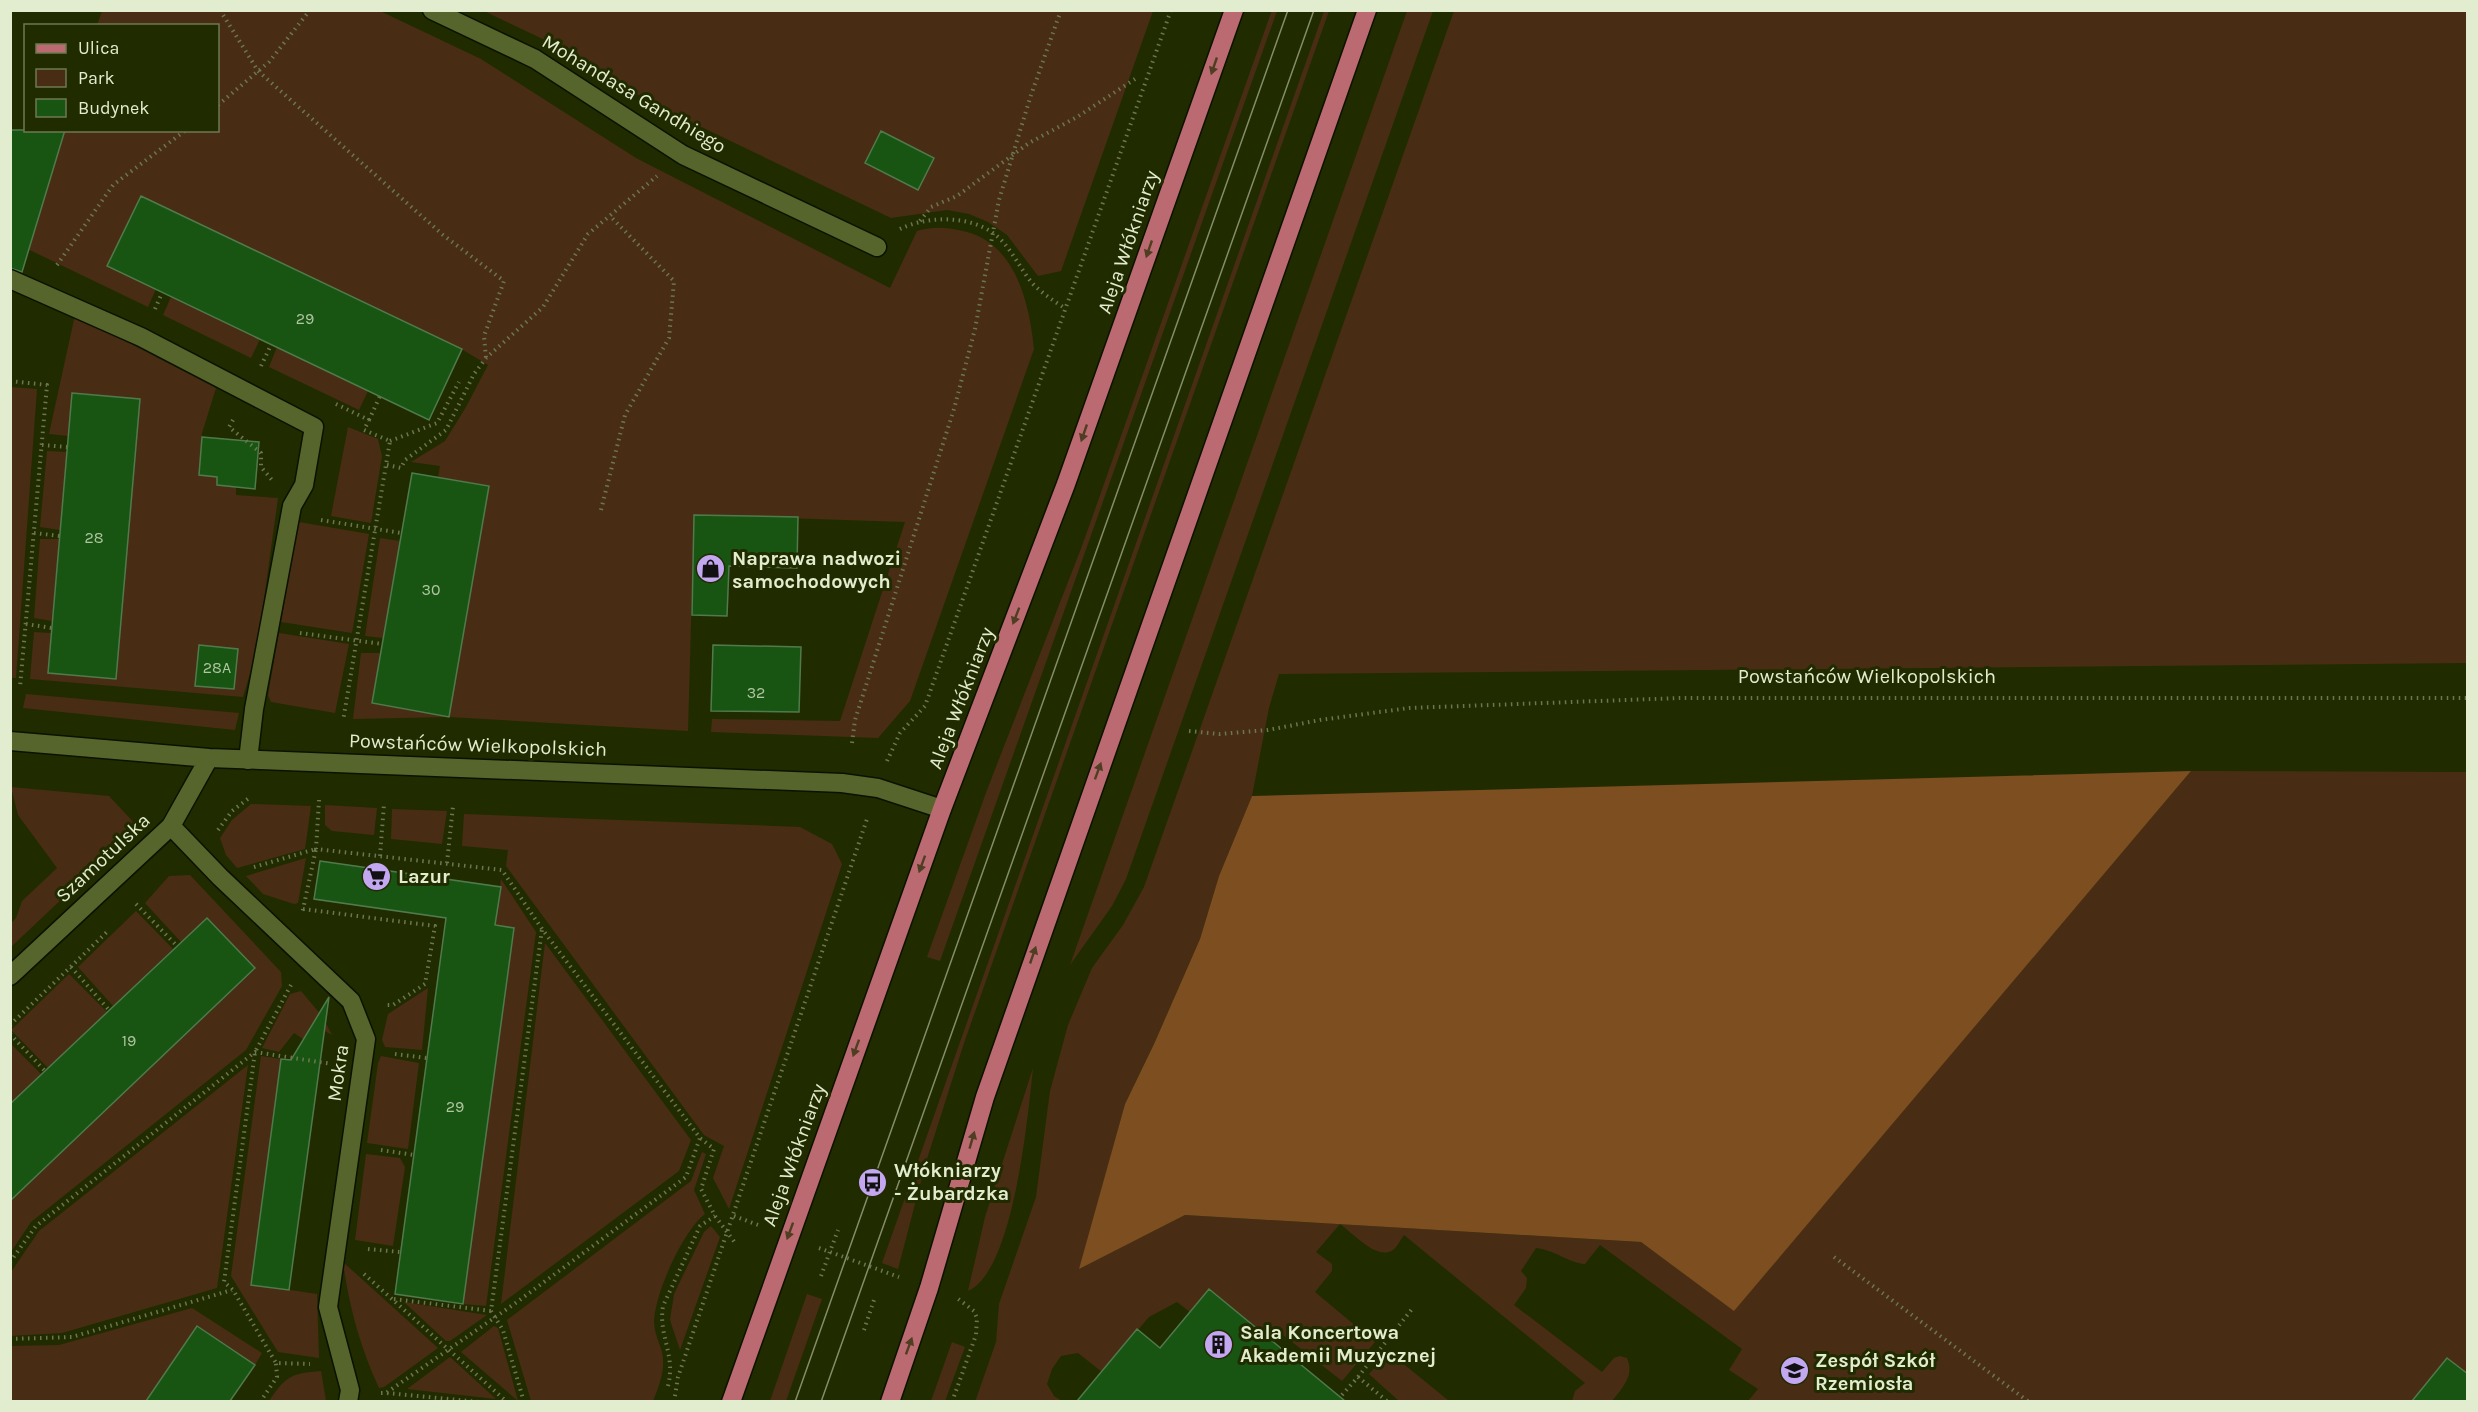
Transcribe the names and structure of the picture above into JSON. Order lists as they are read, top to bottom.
{
  "streets": {
    "main road": ["Aleja Włókniarzy"],
    "street": [
      "Mohandasa Gandhiego",
      "Powstańców Wielkopolskich",
      "Szamotulska",
      "Mokra"
    ]
  },
  "crossings": [
    ["Aleja Włókniarzy", "Powstańców Wielkopolskich"],
    ["Powstańców Wielkopolskich", "Szamotulska"],
    ["Szamotulska", "Mokra"]
  ],
  "places": {
    "shop": ["Naprawa nadwozi samochodowych"],
    "supermarket": ["Lazur"],
    "bus stop": ["Włókniarzy - Żubardzka"],
    "building": ["Sala Koncertowa Akademii Muzycznej"],
    "school or university": ["Zespół Szkół Rzemiosła"]
  },
  "house_numbers": [
    "29",
    "28",
    "30",
    "28A",
    "32",
    "19",
    "29"
  ],
  "legend": ["Ulica", "Park", "Budynek"]
}
